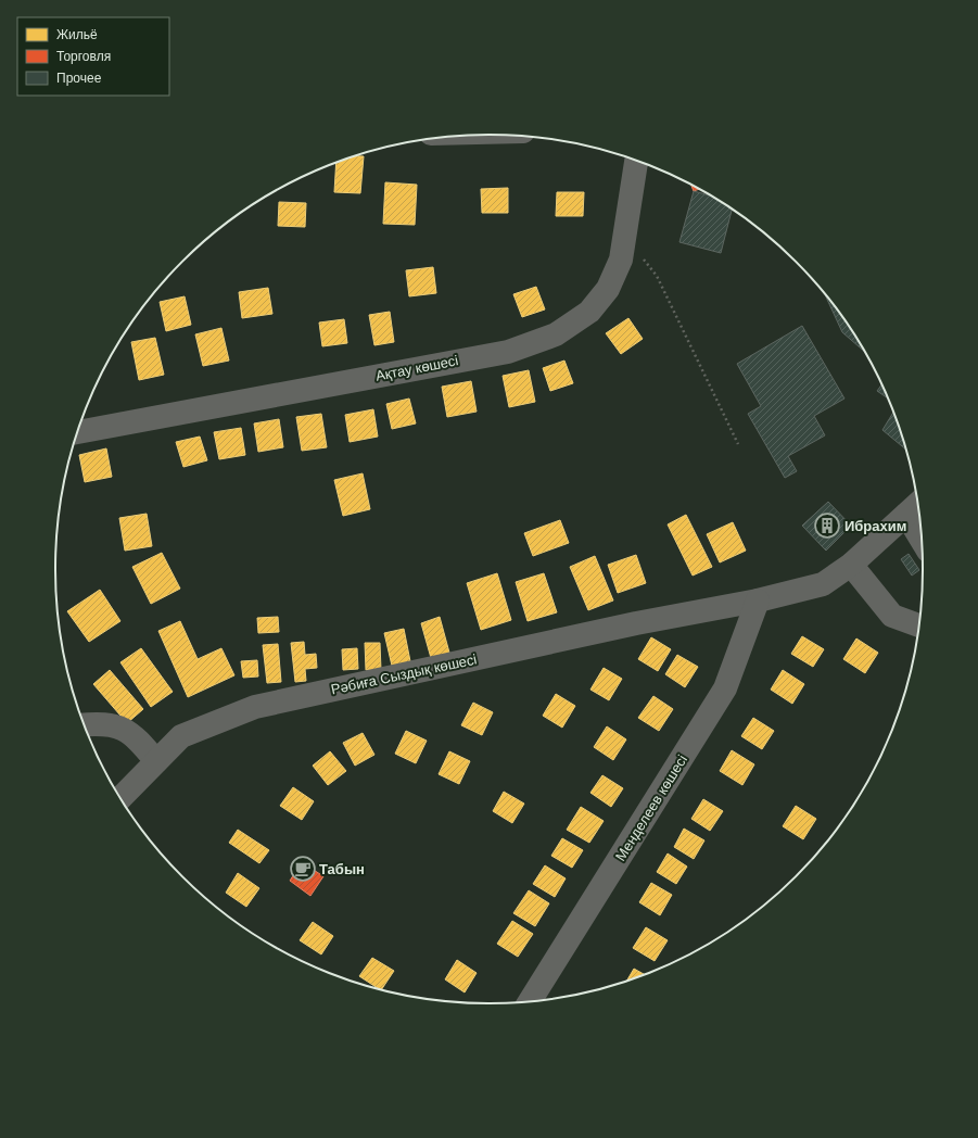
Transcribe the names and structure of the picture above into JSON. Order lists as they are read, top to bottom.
{
  "streets": {
    "street": ["Ақтау көшесі", "Рәбиға Сыздық көшесі", "Менделеев көшесі"]
  },
  "crossings": [
    ["Рәбиға Сыздық көшесі", "Менделеев көшесі"]
  ],
  "places": {
    "building": ["Ибрахим"],
    "cafe": ["Табын"]
  },
  "legend": ["Жильё", "Торговля", "Прочее"]
}
